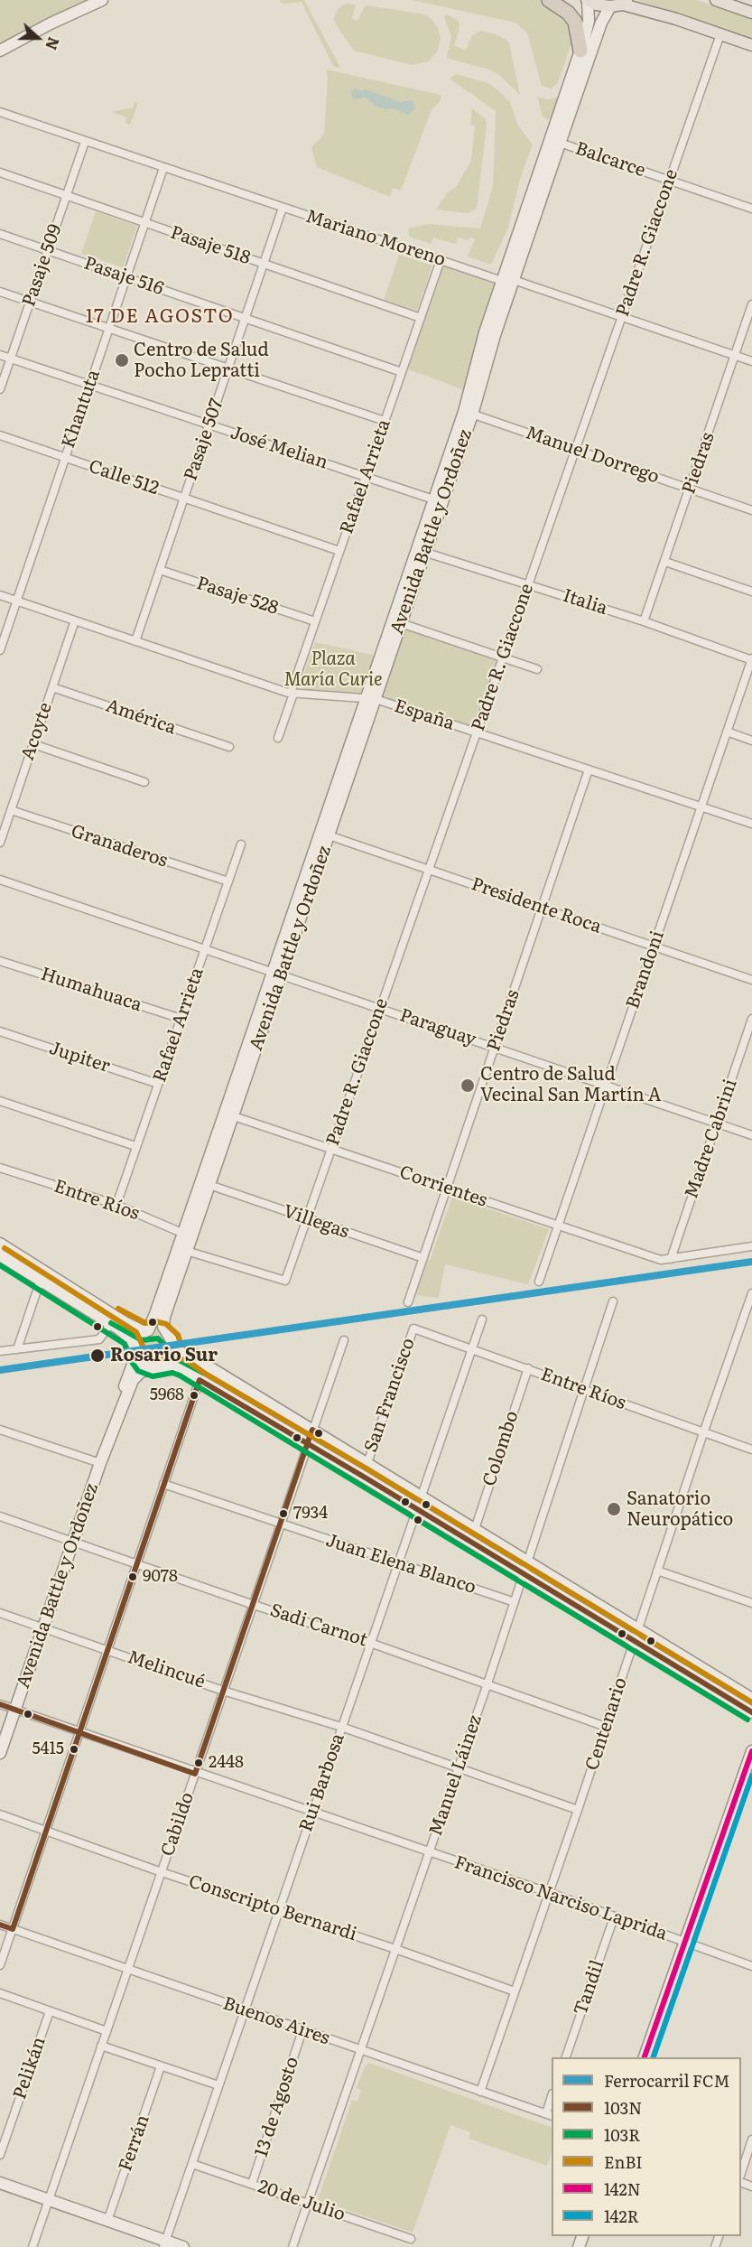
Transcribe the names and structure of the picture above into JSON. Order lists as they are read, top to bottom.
{
  "streets": {
    "main road": ["Avenida Battle y Ordoñez"],
    "street": [
      "Balcarce",
      "Mariano Moreno",
      "Padre R. Giaccone",
      "Pasaje 518",
      "Pasaje 509",
      "Pasaje 516",
      "Khantuta",
      "Pasaje 507",
      "José Melian",
      "Manuel Dorrego",
      "Piedras",
      "Rafael Arrieta",
      "Calle 512",
      "Pasaje 528",
      "Italia",
      "España",
      "América",
      "Acoyte",
      "Granaderos",
      "Presidente Roca",
      "Brandoni",
      "Humahuaca",
      "Paraguay",
      "Jupiter",
      "Madre Cabrini",
      "Corrientes",
      "Entre Ríos",
      "Villegas",
      "San Francisco",
      "Colombo",
      "Juan Elena Blanco",
      "Sadi Carnot",
      "Melincué",
      "Centenario",
      "Manuel Láinez",
      "Rui Barbosa",
      "Cabildo",
      "Francisco Narciso Laprida",
      "Conscripto Bernardi",
      "Tandil",
      "Buenos Aires",
      "Pelikán",
      "13 de Agosto",
      "Ferrán",
      "20 de Julio"
    ]
  },
  "crossings": [
    ["Balcarce", "Padre R. Giaccone"],
    ["Balcarce", "Avenida Battle y Ordoñez"],
    ["Mariano Moreno", "Padre R. Giaccone"],
    ["Mariano Moreno", "Pasaje 509"],
    ["Mariano Moreno", "Khantuta"],
    ["Mariano Moreno", "Pasaje 507"],
    ["Mariano Moreno", "Piedras"],
    ["Mariano Moreno", "Rafael Arrieta"],
    ["Mariano Moreno", "Avenida Battle y Ordoñez"],
    ["Padre R. Giaccone", "Manuel Dorrego"],
    ["Padre R. Giaccone", "Avenida Battle y Ordoñez"],
    ["Padre R. Giaccone", "Italia"],
    ["Padre R. Giaccone", "España"],
    ["Padre R. Giaccone", "Presidente Roca"],
    ["Padre R. Giaccone", "Paraguay"],
    ["Padre R. Giaccone", "Corrientes"],
    ["Padre R. Giaccone", "Villegas"],
    ["Pasaje 518", "Pasaje 509"],
    ["Pasaje 518", "Khantuta"],
    ["Pasaje 518", "Pasaje 507"],
    ["Pasaje 518", "Rafael Arrieta"],
    ["Pasaje 509", "Pasaje 516"],
    ["Pasaje 509", "José Melian"],
    ["Pasaje 516", "Khantuta"],
    ["Pasaje 516", "Pasaje 507"],
    ["Pasaje 516", "Rafael Arrieta"],
    ["Khantuta", "José Melian"],
    ["Khantuta", "Calle 512"],
    ["Khantuta", "España"],
    ["Pasaje 507", "José Melian"],
    ["Pasaje 507", "Calle 512"],
    ["Pasaje 507", "Pasaje 528"],
    ["Pasaje 507", "España"],
    ["José Melian", "Rafael Arrieta"],
    ["José Melian", "Avenida Battle y Ordoñez"],
    ["Manuel Dorrego", "Piedras"],
    ["Manuel Dorrego", "Avenida Battle y Ordoñez"],
    ["Piedras", "Italia"],
    ["Piedras", "España"],
    ["Piedras", "Presidente Roca"],
    ["Piedras", "Paraguay"],
    ["Piedras", "Corrientes"],
    ["Piedras", "Villegas"],
    ["Rafael Arrieta", "Calle 512"],
    ["Rafael Arrieta", "Pasaje 528"],
    ["Rafael Arrieta", "España"],
    ["Rafael Arrieta", "Granaderos"],
    ["Rafael Arrieta", "Humahuaca"],
    ["Rafael Arrieta", "Paraguay"],
    ["Rafael Arrieta", "Jupiter"],
    ["Rafael Arrieta", "Entre Ríos"],
    ["Avenida Battle y Ordoñez", "Italia"],
    ["Avenida Battle y Ordoñez", "España"],
    ["Avenida Battle y Ordoñez", "Presidente Roca"],
    ["Avenida Battle y Ordoñez", "Paraguay"],
    ["Avenida Battle y Ordoñez", "Corrientes"],
    ["Avenida Battle y Ordoñez", "Entre Ríos"],
    ["Avenida Battle y Ordoñez", "Villegas"],
    ["Avenida Battle y Ordoñez", "Sadi Carnot"],
    ["Avenida Battle y Ordoñez", "Melincué"],
    ["Avenida Battle y Ordoñez", "Francisco Narciso Laprida"],
    ["Italia", "Brandoni"],
    ["España", "Acoyte"],
    ["España", "Brandoni"],
    ["América", "Acoyte"],
    ["Acoyte", "Granaderos"],
    ["Presidente Roca", "Brandoni"],
    ["Brandoni", "Paraguay"],
    ["Brandoni", "Corrientes"],
    ["Paraguay", "Madre Cabrini"],
    ["Madre Cabrini", "Corrientes"],
    ["Entre Ríos", "San Francisco"],
    ["Entre Ríos", "Colombo"],
    ["Entre Ríos", "Centenario"],
    ["Entre Ríos", "Manuel Láinez"],
    ["Entre Ríos", "Rui Barbosa"],
    ["Juan Elena Blanco", "Manuel Láinez"],
    ["Juan Elena Blanco", "Rui Barbosa"],
    ["Juan Elena Blanco", "Cabildo"],
    ["Sadi Carnot", "Centenario"],
    ["Sadi Carnot", "Manuel Láinez"],
    ["Sadi Carnot", "Rui Barbosa"],
    ["Sadi Carnot", "Cabildo"],
    ["Melincué", "Centenario"],
    ["Melincué", "Manuel Láinez"],
    ["Melincué", "Rui Barbosa"],
    ["Melincué", "Cabildo"],
    ["Centenario", "Francisco Narciso Laprida"],
    ["Centenario", "Conscripto Bernardi"],
    ["Centenario", "Buenos Aires"],
    ["Manuel Láinez", "Francisco Narciso Laprida"],
    ["Manuel Láinez", "Conscripto Bernardi"],
    ["Manuel Láinez", "Buenos Aires"],
    ["Manuel Láinez", "20 de Julio"],
    ["Rui Barbosa", "Francisco Narciso Laprida"],
    ["Rui Barbosa", "Conscripto Bernardi"],
    ["Rui Barbosa", "Buenos Aires"],
    ["Rui Barbosa", "20 de Julio"],
    ["Cabildo", "Francisco Narciso Laprida"],
    ["Cabildo", "Conscripto Bernardi"],
    ["Cabildo", "Buenos Aires"],
    ["Francisco Narciso Laprida", "Tandil"],
    ["Buenos Aires", "13 de Agosto"],
    ["13 de Agosto", "20 de Julio"]
  ],
  "districts": ["17 DE AGOSTO"],
  "parks": ["Plaza María Curie"],
  "places": [
    "Centro de Salud Pocho Lepratti",
    "Centro de Salud Vecinal San Martín A",
    "Rosario Sur",
    "5968",
    "Sanatorio Neuropático",
    "7934",
    "9078",
    "5415",
    "2448"
  ],
  "lines": [
    "transit line EnBI",
    "rail line FCM",
    "transit line 103R",
    "transit line 103N",
    "transit line 142N",
    "transit line 142R"
  ],
  "legend": [
    "Ferrocarril FCM",
    "103N",
    "103R",
    "EnBI",
    "142N",
    "142R"
  ],
  "north": "right"
}
